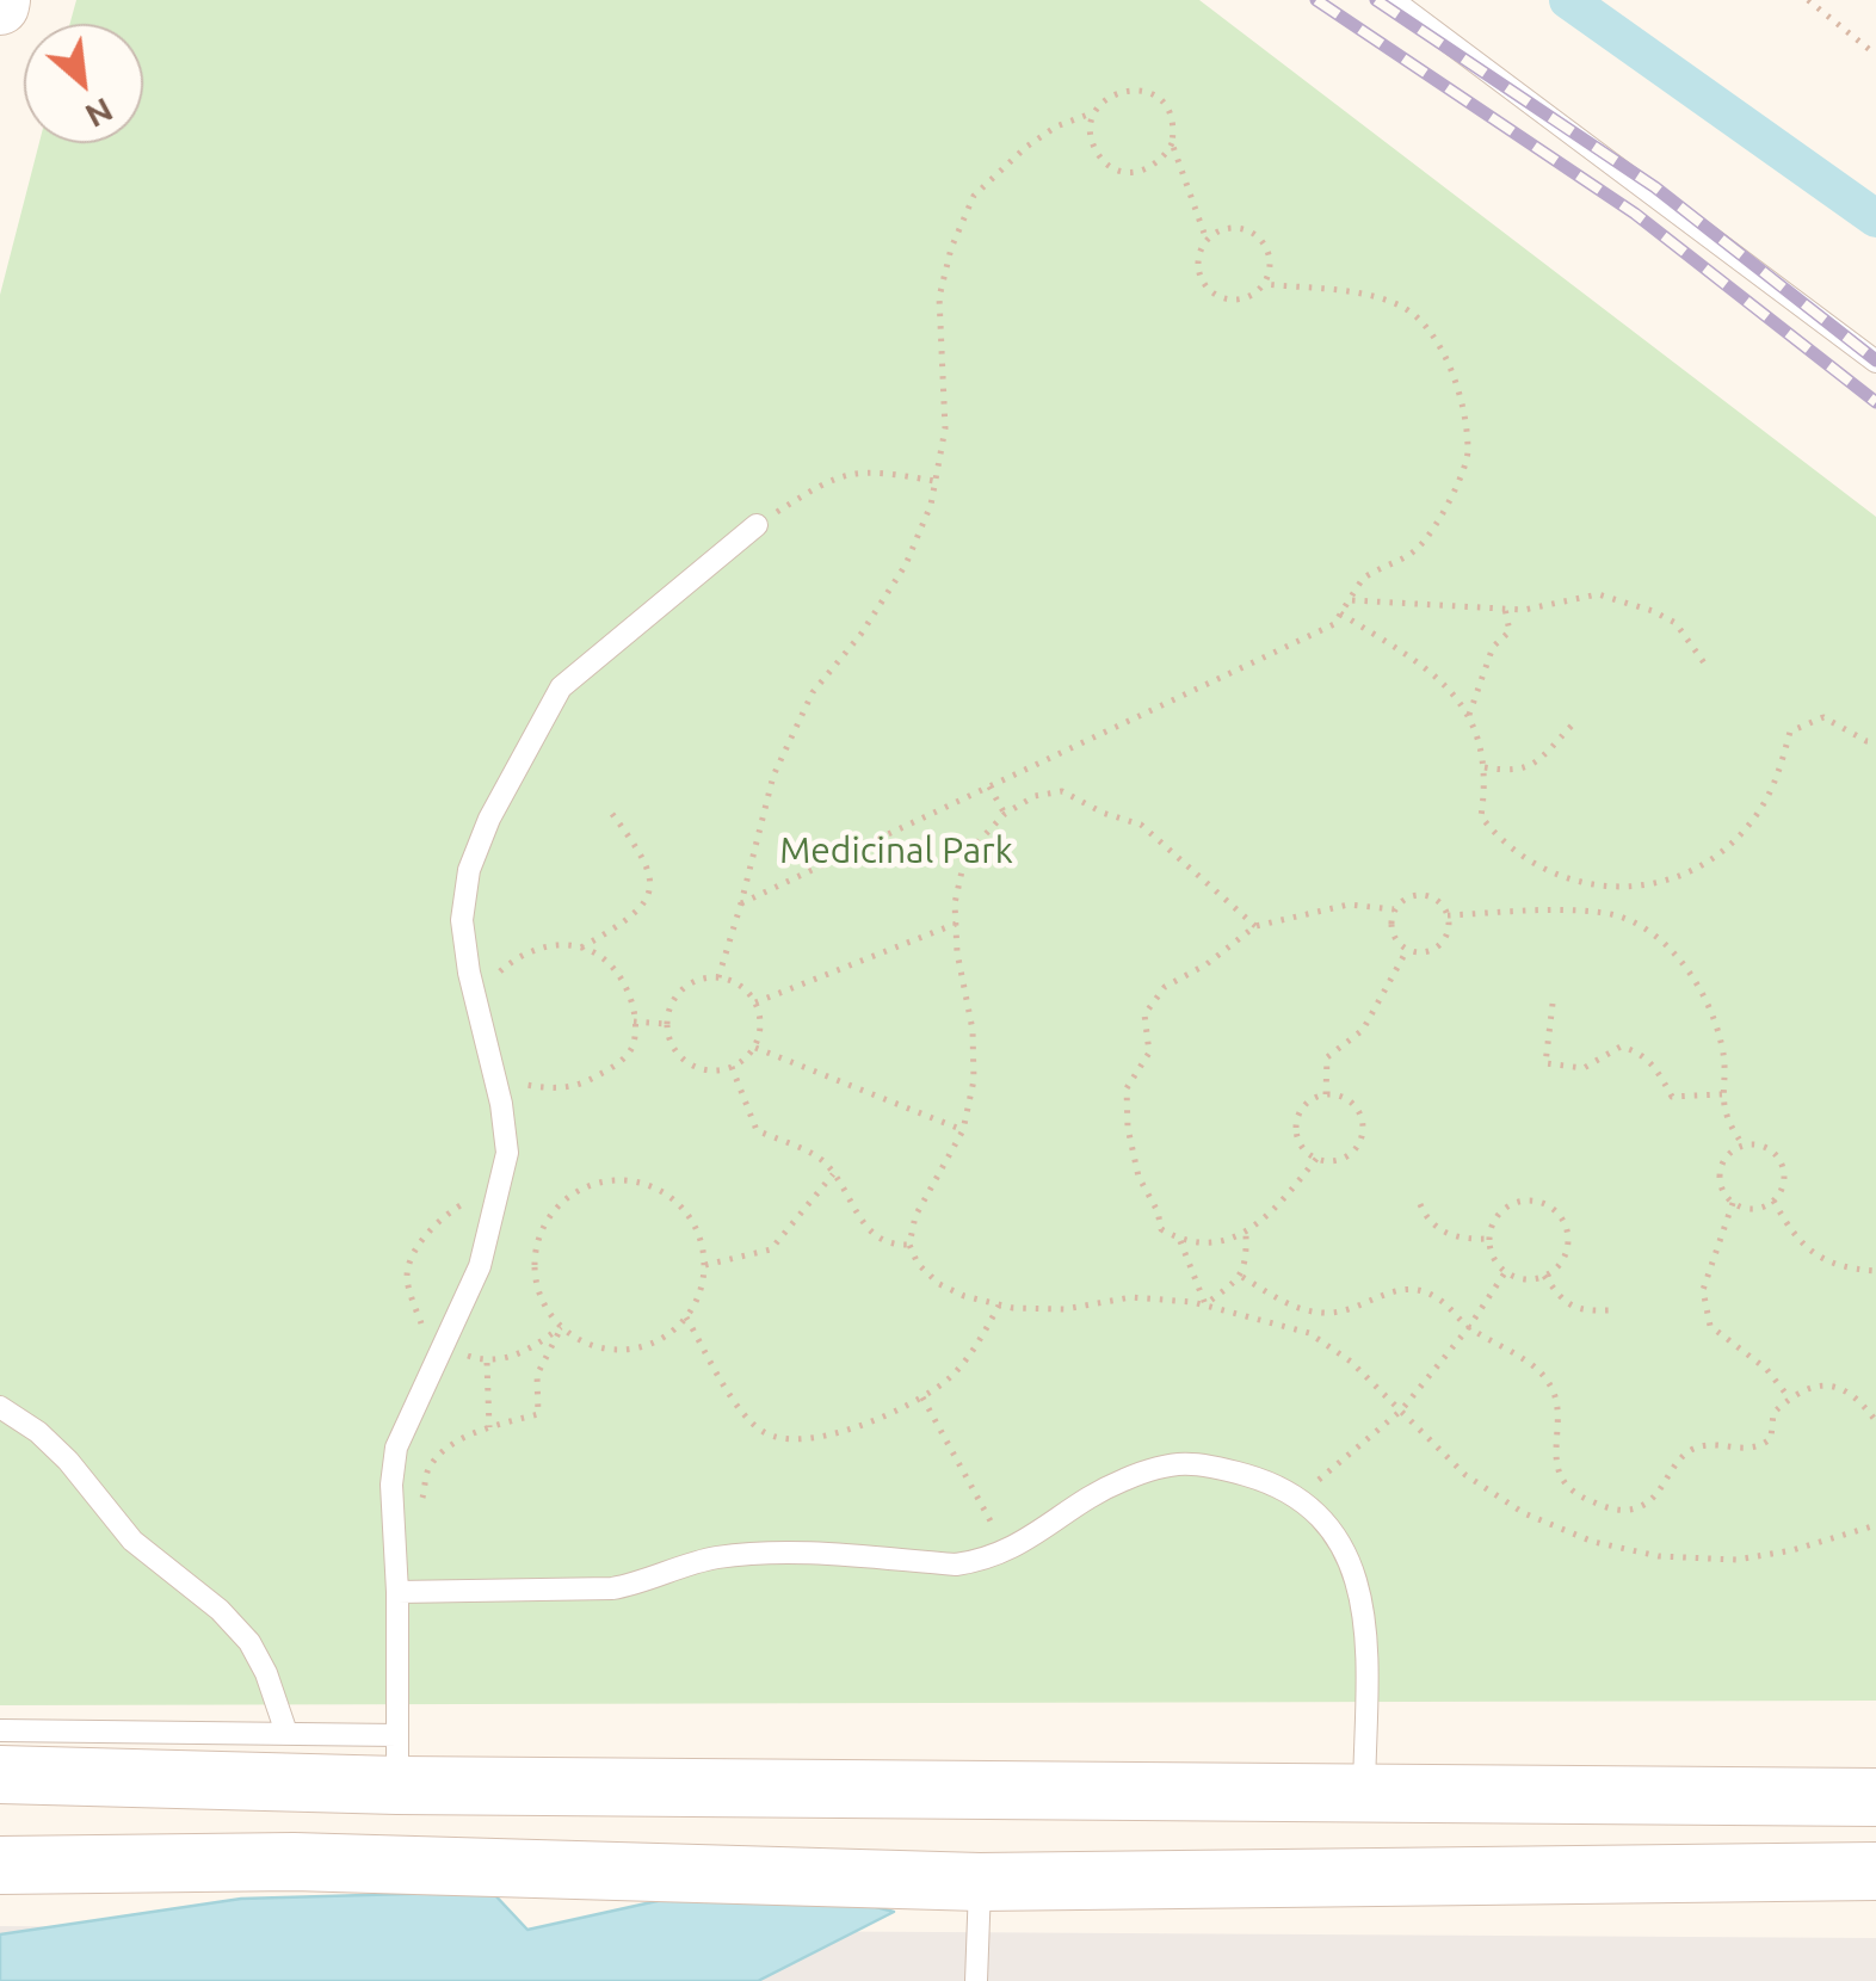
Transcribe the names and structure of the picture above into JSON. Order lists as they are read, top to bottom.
{
  "parks": ["Medicinal Park"],
  "north": "bottom right"
}
